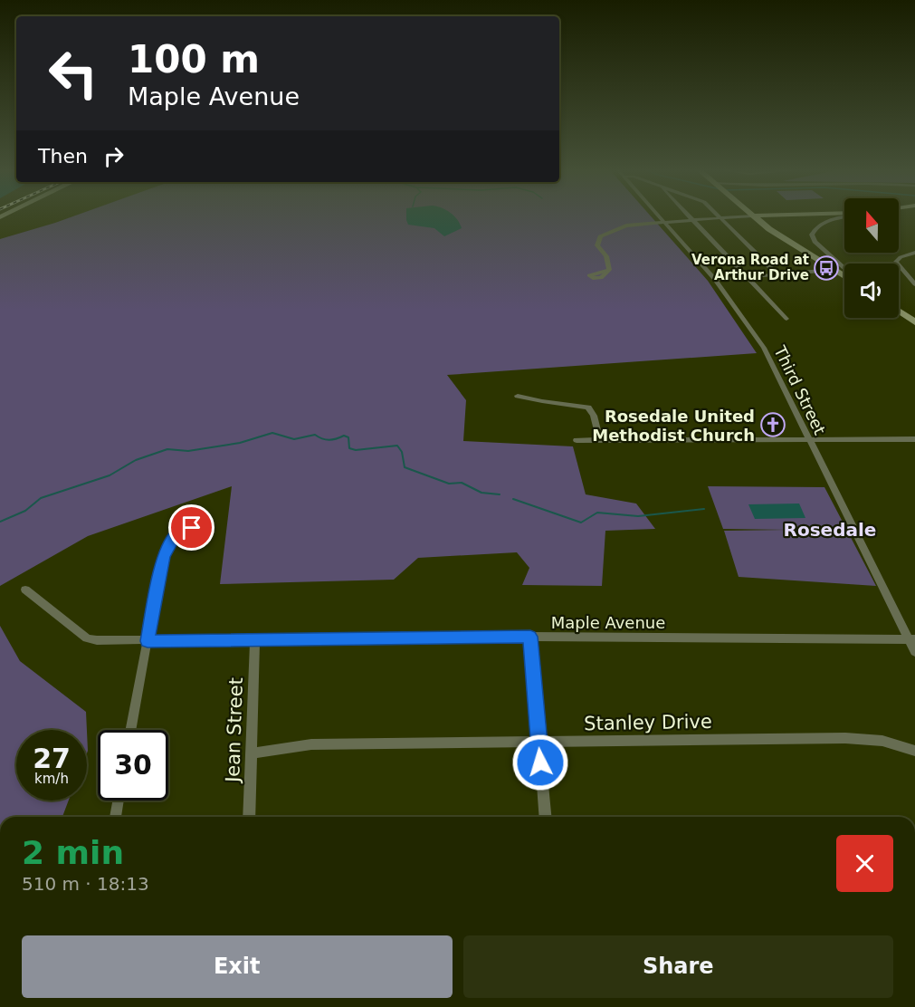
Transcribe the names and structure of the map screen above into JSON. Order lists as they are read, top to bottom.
{
  "streets": {
    "street": [
      "Third Street",
      "Maple Avenue",
      "Stanley Drive",
      "Jean Street"
    ]
  },
  "crossings": [
    ["Third Street", "Maple Avenue"],
    ["Maple Avenue", "Jean Street"],
    ["Stanley Drive", "Jean Street"]
  ],
  "districts": ["Rosedale"],
  "places": {
    "bus stop": ["Verona Road at Arthur Drive"],
    "church": ["Rosedale United Methodist Church"]
  },
  "north": "top",
  "page": {
    "turn": ["100 m", "Maple Avenue"],
    "then": "Then",
    "speed": "27 km/h",
    "limit": "30",
    "heading": ["2 min", "510 m · 18:13"],
    "buttons": ["Exit", "Share"]
  }
}
